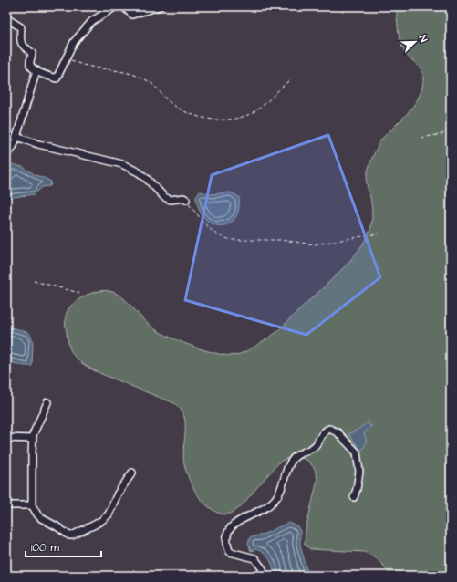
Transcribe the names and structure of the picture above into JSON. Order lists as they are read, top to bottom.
{
  "scale_bar": "100 m",
  "north": "top right"
}
